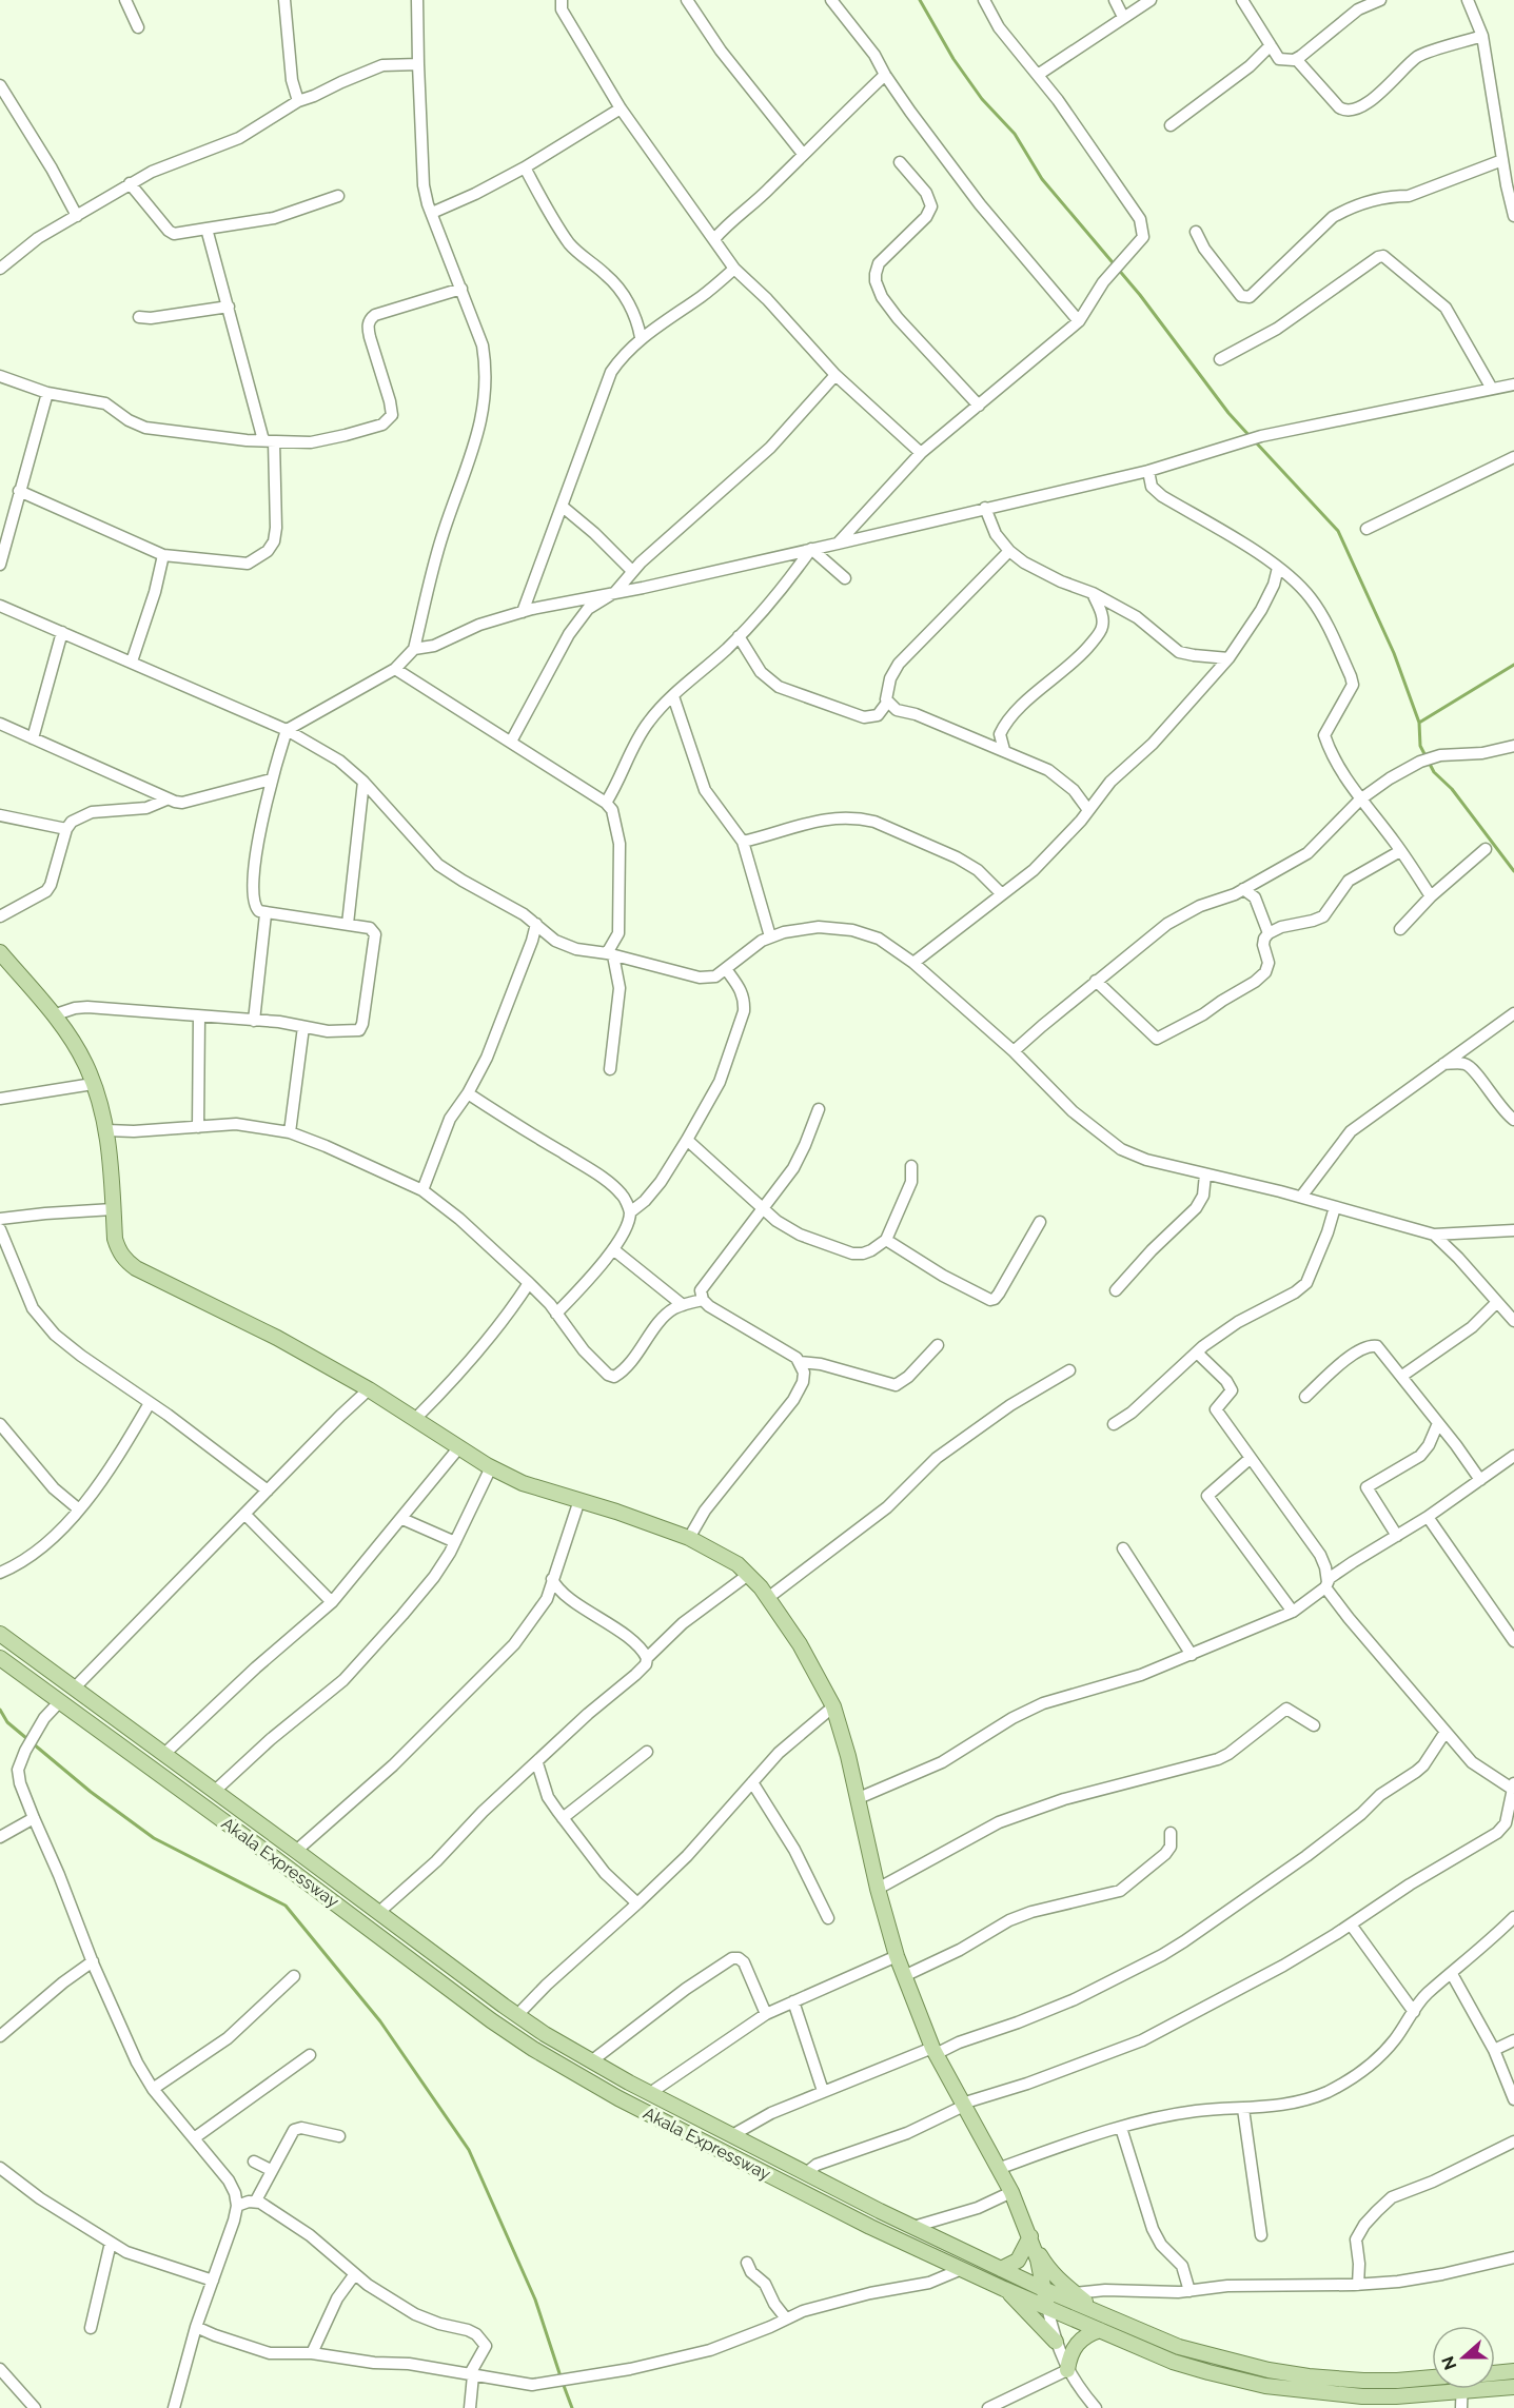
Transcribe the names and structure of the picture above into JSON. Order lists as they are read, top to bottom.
{
  "streets": {
    "main road": ["Akala Expressway"]
  },
  "north": "left"
}
